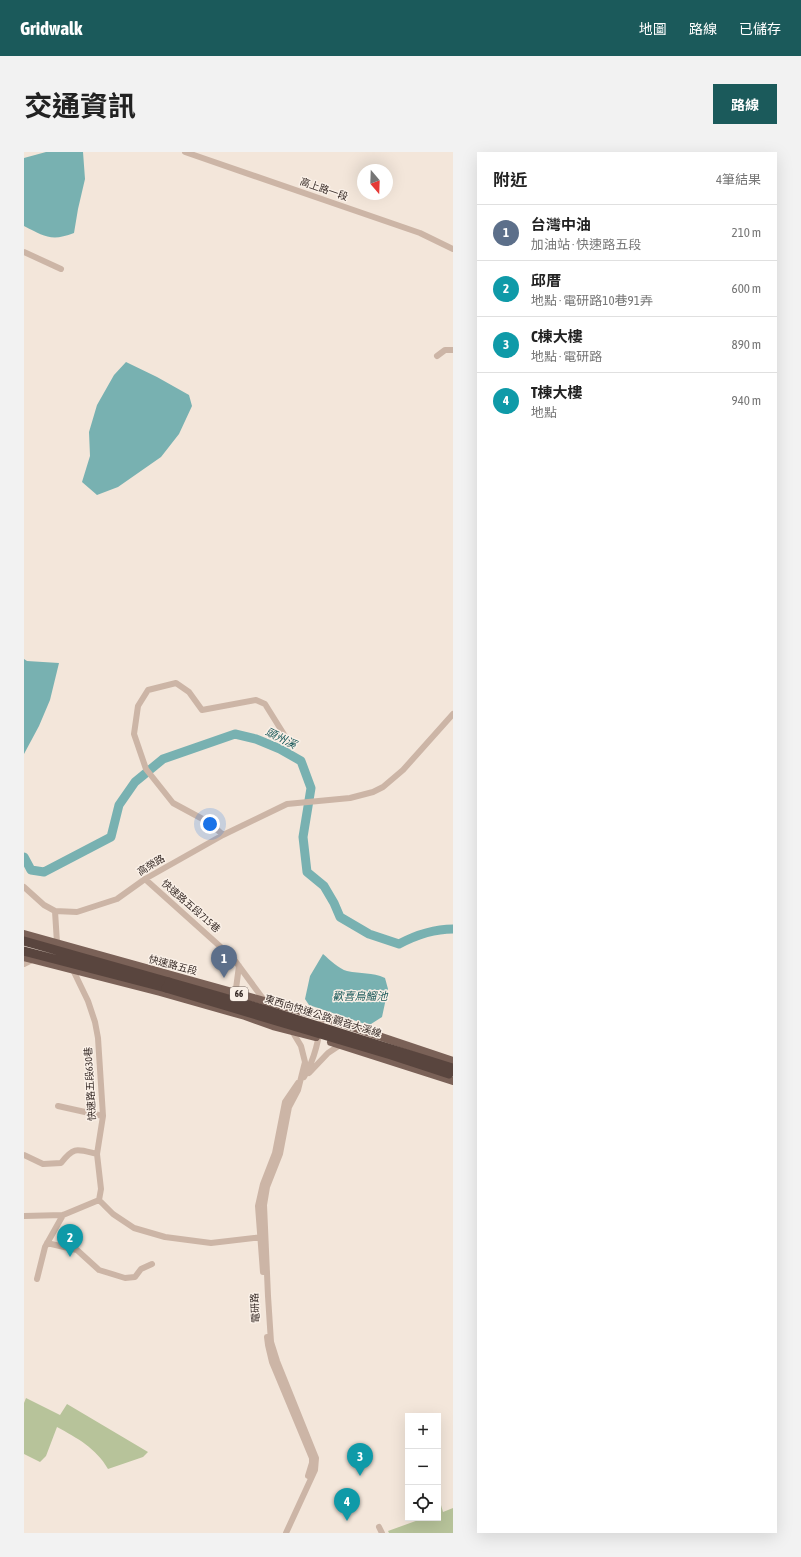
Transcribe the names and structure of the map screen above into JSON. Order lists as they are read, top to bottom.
{
  "streets": {
    "highway": ["66", "東西向快速公路 觀音大溪線"],
    "main road": ["快速路五段"],
    "street": [
      "高上路一段",
      "高榮路",
      "快速路五段715巷",
      "快速路五段630巷",
      "電研路"
    ]
  },
  "crossings": [
    ["高榮路", "快速路五段715巷"],
    ["快速路五段715巷", "快速路五段"],
    ["快速路五段", "電研路"],
    ["66", "快速路五段630巷"],
    ["66", "電研路"]
  ],
  "water": ["頭州溪", "歡喜烏鰡池"],
  "north": "bottom",
  "page": {
    "header": "Gridwalk",
    "nav": ["地圖", "路線", "已儲存"],
    "title": "交通資訊",
    "buttons": "路線",
    "heading": ["附近", "4筆結果"],
    "list": [
      {
        "mark": "1",
        "name": "台灣中油",
        "note": "加油站 · 快速路五段",
        "value": "210 m"
      },
      {
        "mark": "2",
        "name": "邱厝",
        "note": "地點 · 電研路10巷91弄",
        "value": "600 m"
      },
      {
        "mark": "3",
        "name": "C棟大樓",
        "note": "地點 · 電研路",
        "value": "890 m"
      },
      {
        "mark": "4",
        "name": "T棟大樓",
        "note": "地點",
        "value": "940 m"
      }
    ],
    "pins": [
      "1",
      "2",
      "3",
      "4"
    ],
    "map_buttons": ["+", "−"]
  }
}
